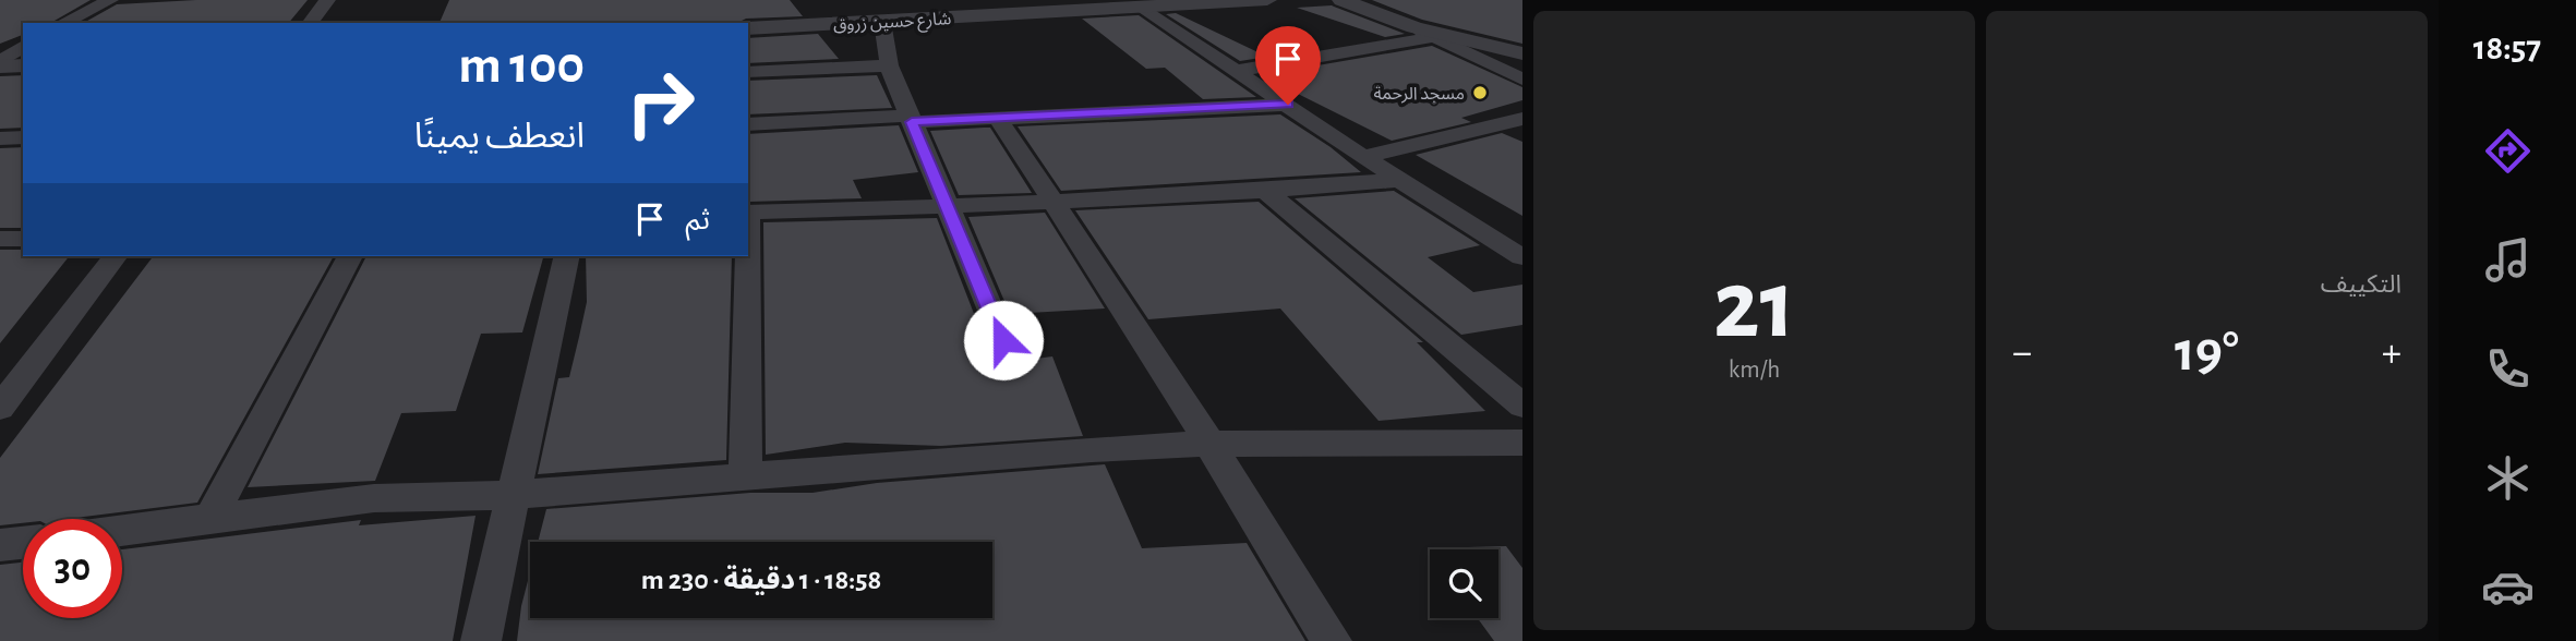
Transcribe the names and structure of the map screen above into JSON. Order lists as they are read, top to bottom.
{
  "streets": {
    "street": ["شارع حسين زروق"]
  },
  "places": ["مسجد الرحمة"],
  "page": {
    "tabs": "18:57",
    "tile": [
      "التكييف",
      ["21", "km/h"]
    ],
    "turn": ["100 m", "انعطف يمينًا"],
    "then": "ثم",
    "heat": ["−", "19°", "+"],
    "limit": "30",
    "trip": "18:58 · 1 دقيقة · 230 m"
  }
}
